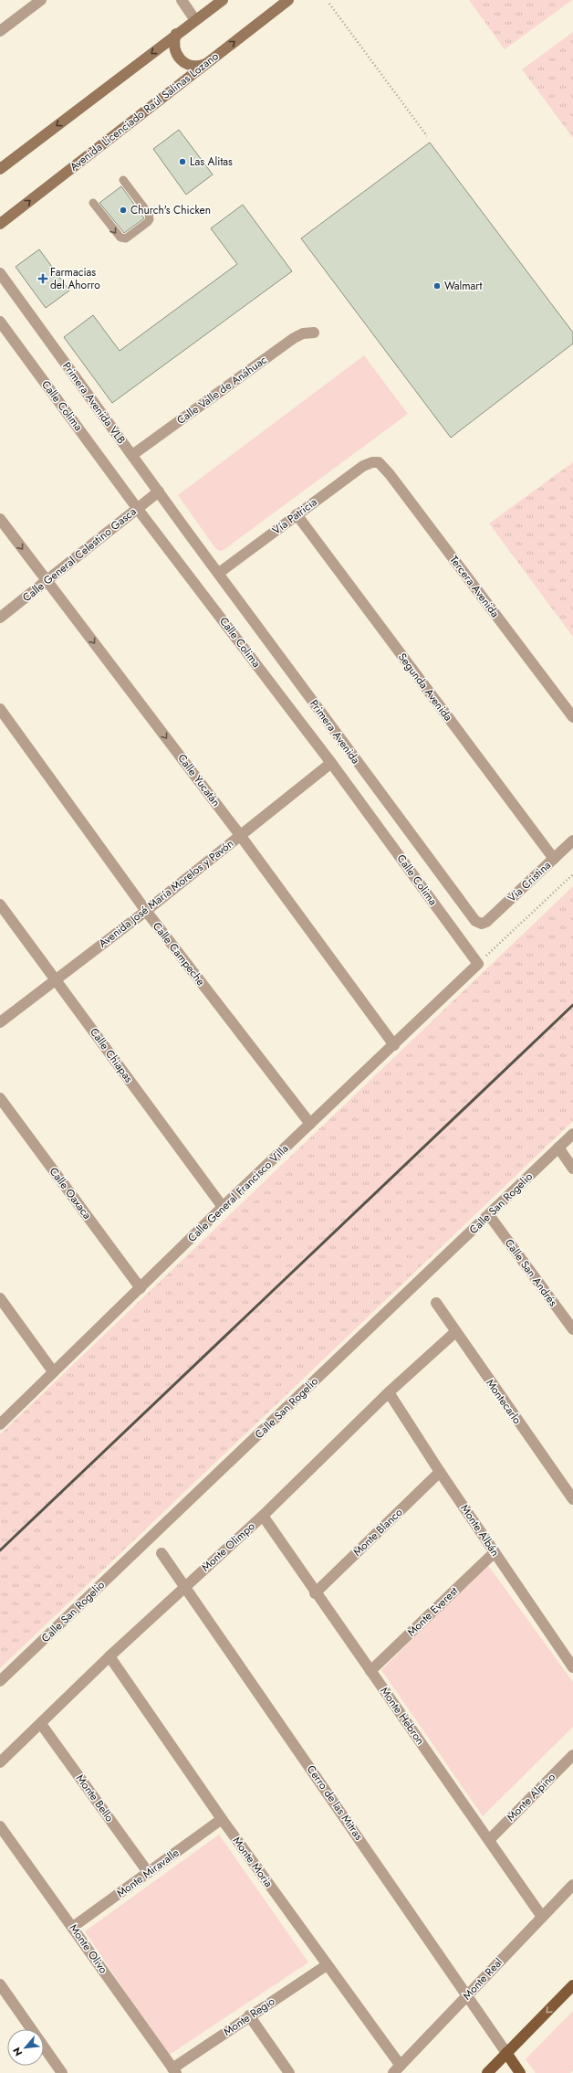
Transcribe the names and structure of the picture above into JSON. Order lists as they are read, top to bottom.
{
  "streets": {
    "main road": ["Avenida Licenciado Raúl Salinas Lozano"],
    "street": [
      "Calle Valle de Anáhuac",
      "Primera Avenida VLB",
      "Calle Colima",
      "Vía Patricia",
      "Calle General Celestino Gasca",
      "Tercera Avenida",
      "Segunda Avenida",
      "Primera Avenida",
      "Calle Yucatán",
      "Vía Cristina",
      "Avenida José María Morelos y Pavón",
      "Calle Campeche",
      "Calle Chiapas",
      "Calle Oaxaca",
      "Calle General Francisco Villa",
      "Calle San Rogelio",
      "Calle San Andrés",
      "Montecarlo",
      "Monte Albán",
      "Monte Blanco",
      "Monte Olimpo",
      "Monte Everest",
      "Monte Hebron",
      "Monte Alpino",
      "Monte Bello",
      "Cerro de las Mitras",
      "Monte Moria",
      "Monte Miravalle",
      "Monte Olivo",
      "Monte Real",
      "Monte Regio"
    ]
  },
  "crossings": [
    ["Calle Valle de Anáhuac", "Primera Avenida VLB"],
    ["Primera Avenida VLB", "Calle General Celestino Gasca"],
    ["Primera Avenida VLB", "Primera Avenida"],
    ["Calle Colima", "Calle General Celestino Gasca"],
    ["Calle Colima", "Avenida José María Morelos y Pavón"],
    ["Calle Colima", "Calle General Francisco Villa"],
    ["Vía Patricia", "Tercera Avenida"],
    ["Vía Patricia", "Segunda Avenida"],
    ["Vía Patricia", "Primera Avenida"],
    ["Calle General Celestino Gasca", "Calle Yucatán"],
    ["Segunda Avenida", "Vía Cristina"],
    ["Primera Avenida", "Vía Cristina"],
    ["Calle Yucatán", "Avenida José María Morelos y Pavón"],
    ["Calle Yucatán", "Calle General Francisco Villa"],
    ["Avenida José María Morelos y Pavón", "Calle Campeche"],
    ["Avenida José María Morelos y Pavón", "Calle Chiapas"],
    ["Calle Campeche", "Calle General Francisco Villa"],
    ["Calle Chiapas", "Calle General Francisco Villa"],
    ["Calle Oaxaca", "Calle General Francisco Villa"],
    ["Calle San Rogelio", "Calle San Andrés"],
    ["Montecarlo", "Monte Olimpo"],
    ["Monte Albán", "Monte Blanco"],
    ["Monte Albán", "Monte Olimpo"],
    ["Monte Albán", "Monte Everest"],
    ["Monte Blanco", "Monte Hebron"],
    ["Monte Olimpo", "Monte Hebron"],
    ["Monte Olimpo", "Monte Bello"],
    ["Monte Olimpo", "Cerro de las Mitras"],
    ["Monte Olimpo", "Monte Moria"],
    ["Monte Everest", "Monte Hebron"],
    ["Monte Hebron", "Monte Alpino"],
    ["Monte Hebron", "Monte Real"],
    ["Monte Bello", "Monte Miravalle"],
    ["Cerro de las Mitras", "Monte Real"],
    ["Monte Moria", "Monte Miravalle"],
    ["Monte Moria", "Monte Real"],
    ["Monte Moria", "Monte Regio"],
    ["Monte Miravalle", "Monte Olivo"],
    ["Monte Olivo", "Monte Regio"]
  ],
  "one_way": ["Calle Yucatán"],
  "places": {
    "other": ["Las Alitas", "Church's Chicken", "Walmart"],
    "health": ["Farmacias del Ahorro"]
  },
  "north": "bottom left"
}
